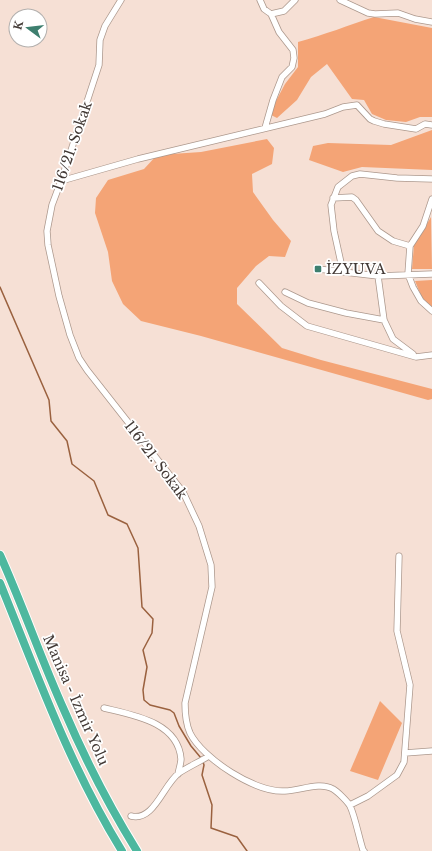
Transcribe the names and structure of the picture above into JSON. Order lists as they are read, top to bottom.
{
  "streets": {
    "highway": ["Manisa - İzmir Yolu"],
    "street": ["116/21. Sokak"]
  },
  "places": {
    "transit": ["İZYUVA"]
  },
  "north": "left"
}
